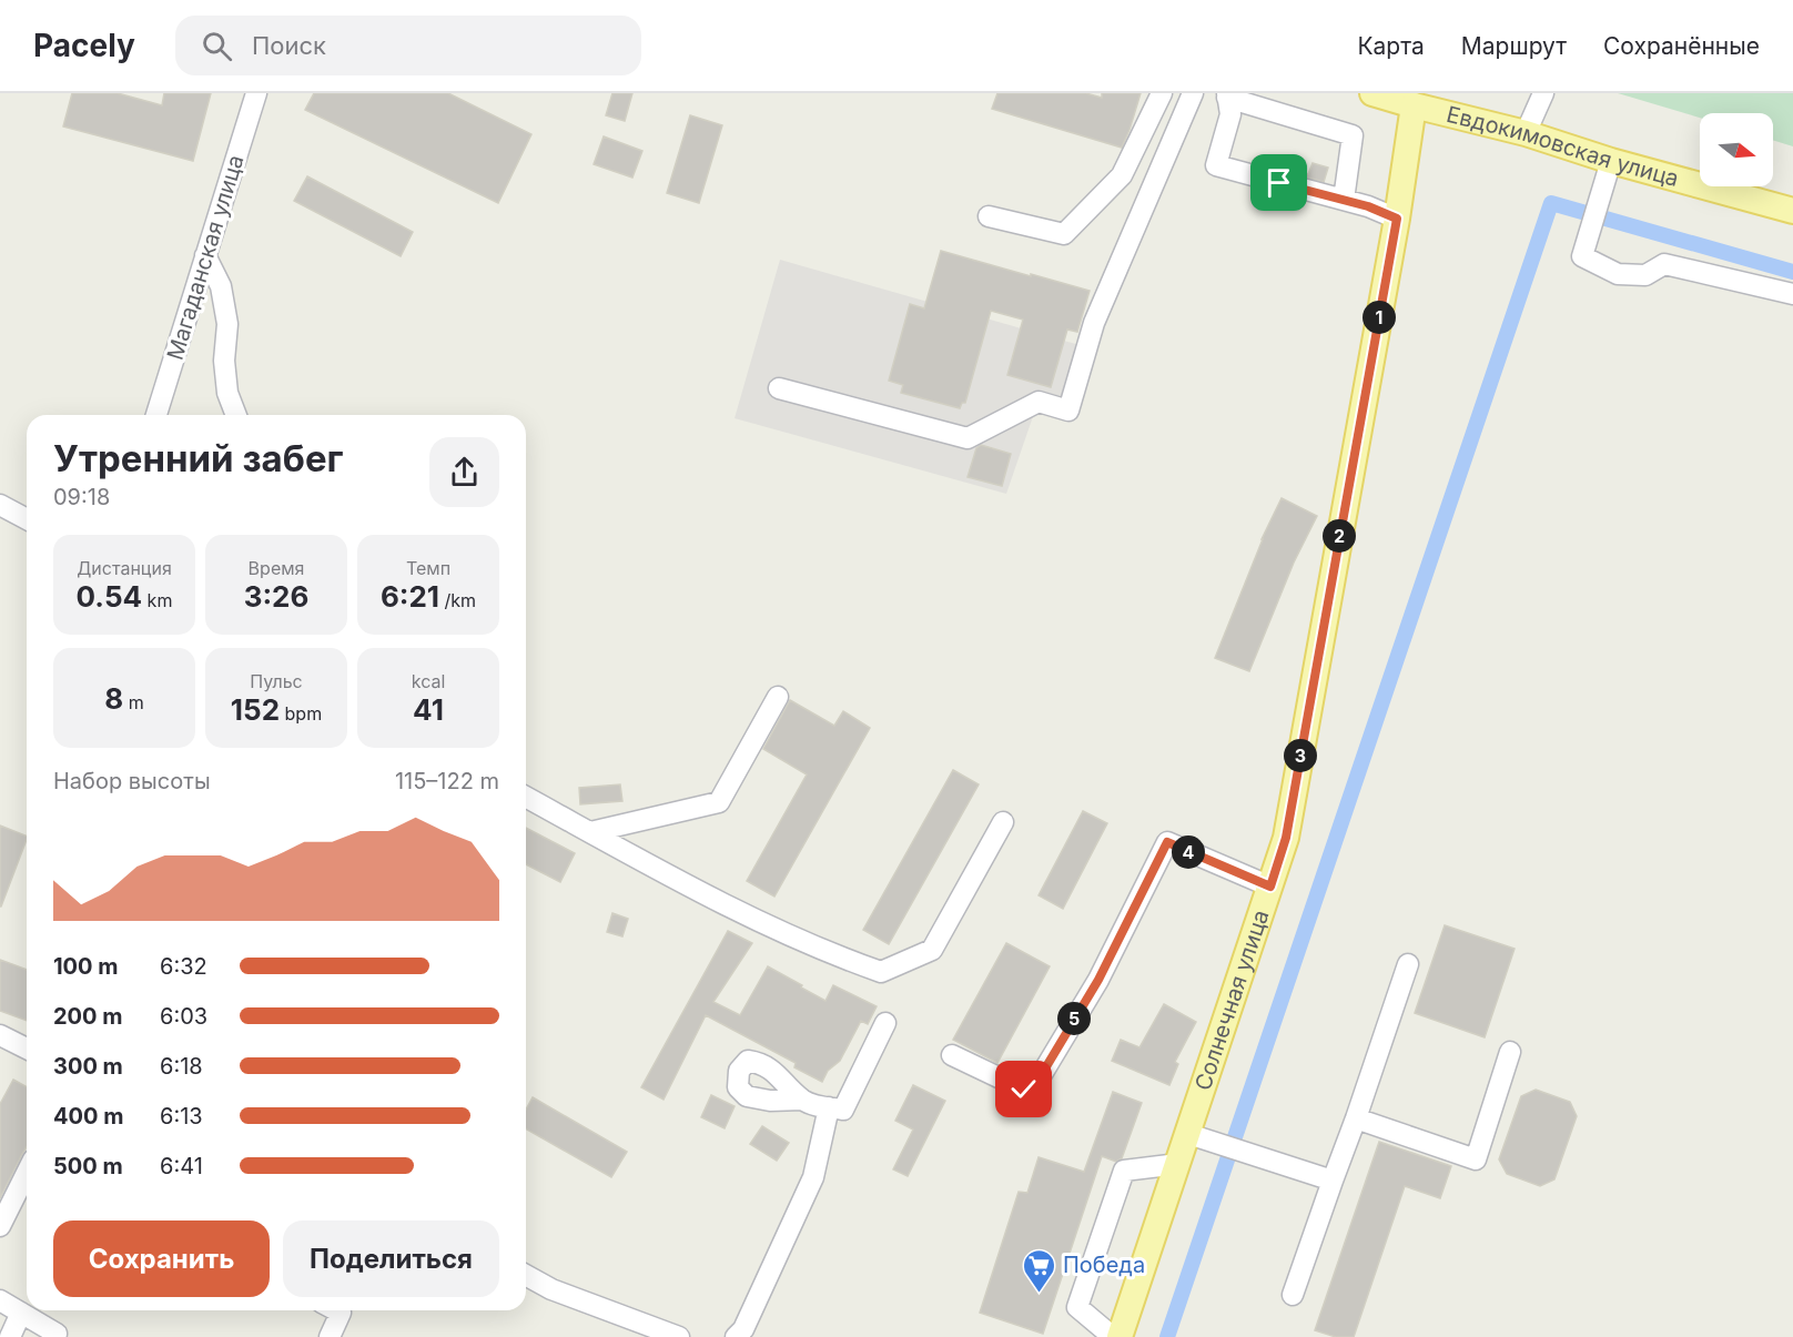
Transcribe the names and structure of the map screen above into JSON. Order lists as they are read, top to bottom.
{
  "streets": {
    "main road": ["Евдокимовская улица", "Солнечная улица"],
    "street": ["Магаданская улица"]
  },
  "crossings": [
    ["Евдокимовская улица", "Солнечная улица"]
  ],
  "places": {
    "supermarket": ["Победа"]
  },
  "north": "right",
  "page": {
    "header": "Pacely",
    "search": "Поиск",
    "nav": ["Карта", "Маршрут", "Сохранённые"],
    "pins": [
      "1",
      "2",
      "3",
      "4",
      "5"
    ],
    "heading": ["Утренний забег", "09:18"],
    "stats": [
      ["Дистанция", "0.54 km"],
      ["Время", "3:26"],
      ["Темп", "6:21 /km"],
      ["8 m"],
      ["Пульс", "152 bpm"],
      ["kcal", "41"]
    ],
    "chart": ["Набор высоты", "115–122 m"],
    "list": [
      {
        "name": "100 m",
        "note": "6:32"
      },
      {
        "name": "200 m",
        "note": "6:03"
      },
      {
        "name": "300 m",
        "note": "6:18"
      },
      {
        "name": "400 m",
        "note": "6:13"
      },
      {
        "name": "500 m",
        "note": "6:41"
      }
    ],
    "buttons": ["Сохранить", "Поделиться"]
  }
}
